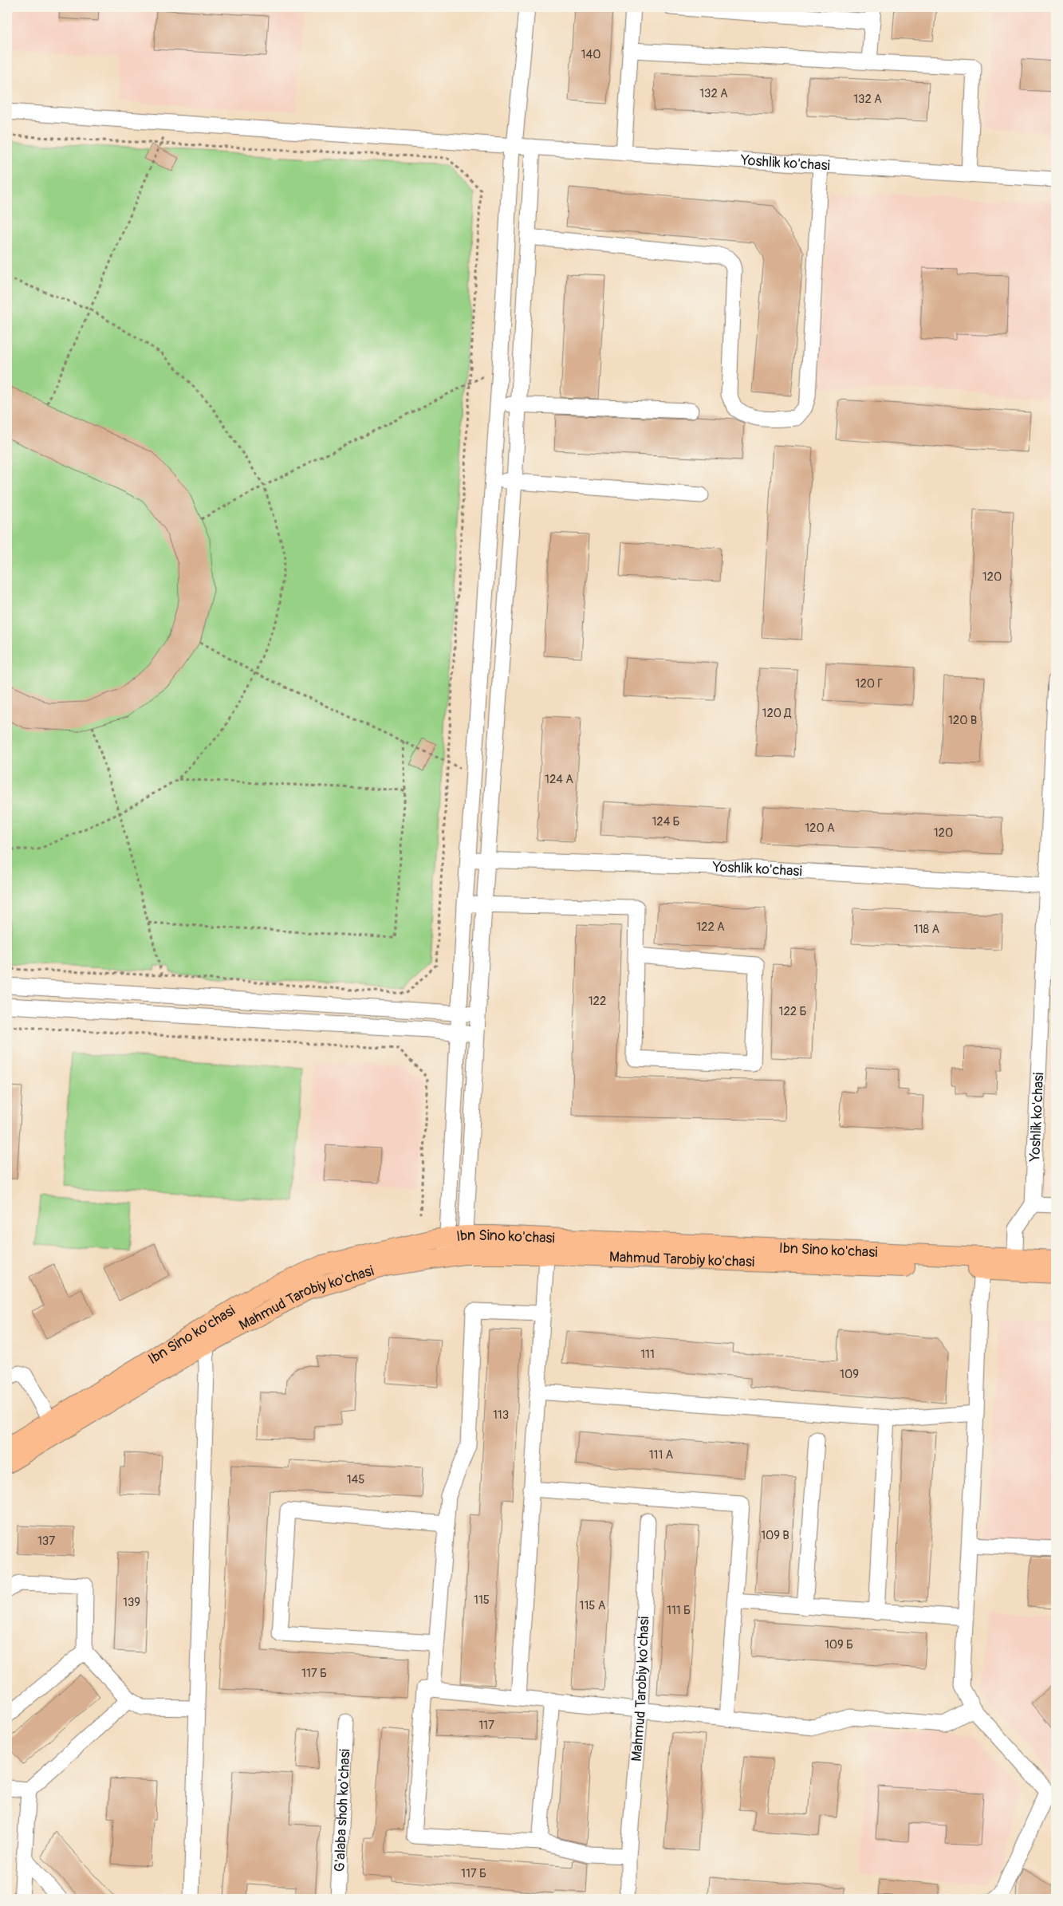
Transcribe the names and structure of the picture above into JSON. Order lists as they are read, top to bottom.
{
  "streets": {
    "main road": ["Ibn Sino ko'chasi", "Mahmud Tarobiy ko'chasi"],
    "street": ["Yoshlik ko'chasi", "G'alaba shoh ko'chasi"]
  },
  "crossings": [
    ["Ibn Sino ko'chasi", "Mahmud Tarobiy ko'chasi"]
  ],
  "house_numbers": [
    "140",
    "132 А",
    "132 А",
    "120",
    "120 Г",
    "120 Д",
    "120 В",
    "124 А",
    "124 Б",
    "120 А",
    "120",
    "122 А",
    "118 А",
    "122",
    "122 Б",
    "111",
    "109",
    "113",
    "111 А",
    "145",
    "109 В",
    "137",
    "115",
    "139",
    "115 А",
    "111 Б",
    "109 Б",
    "117 Б",
    "117",
    "117 Б"
  ]
}
